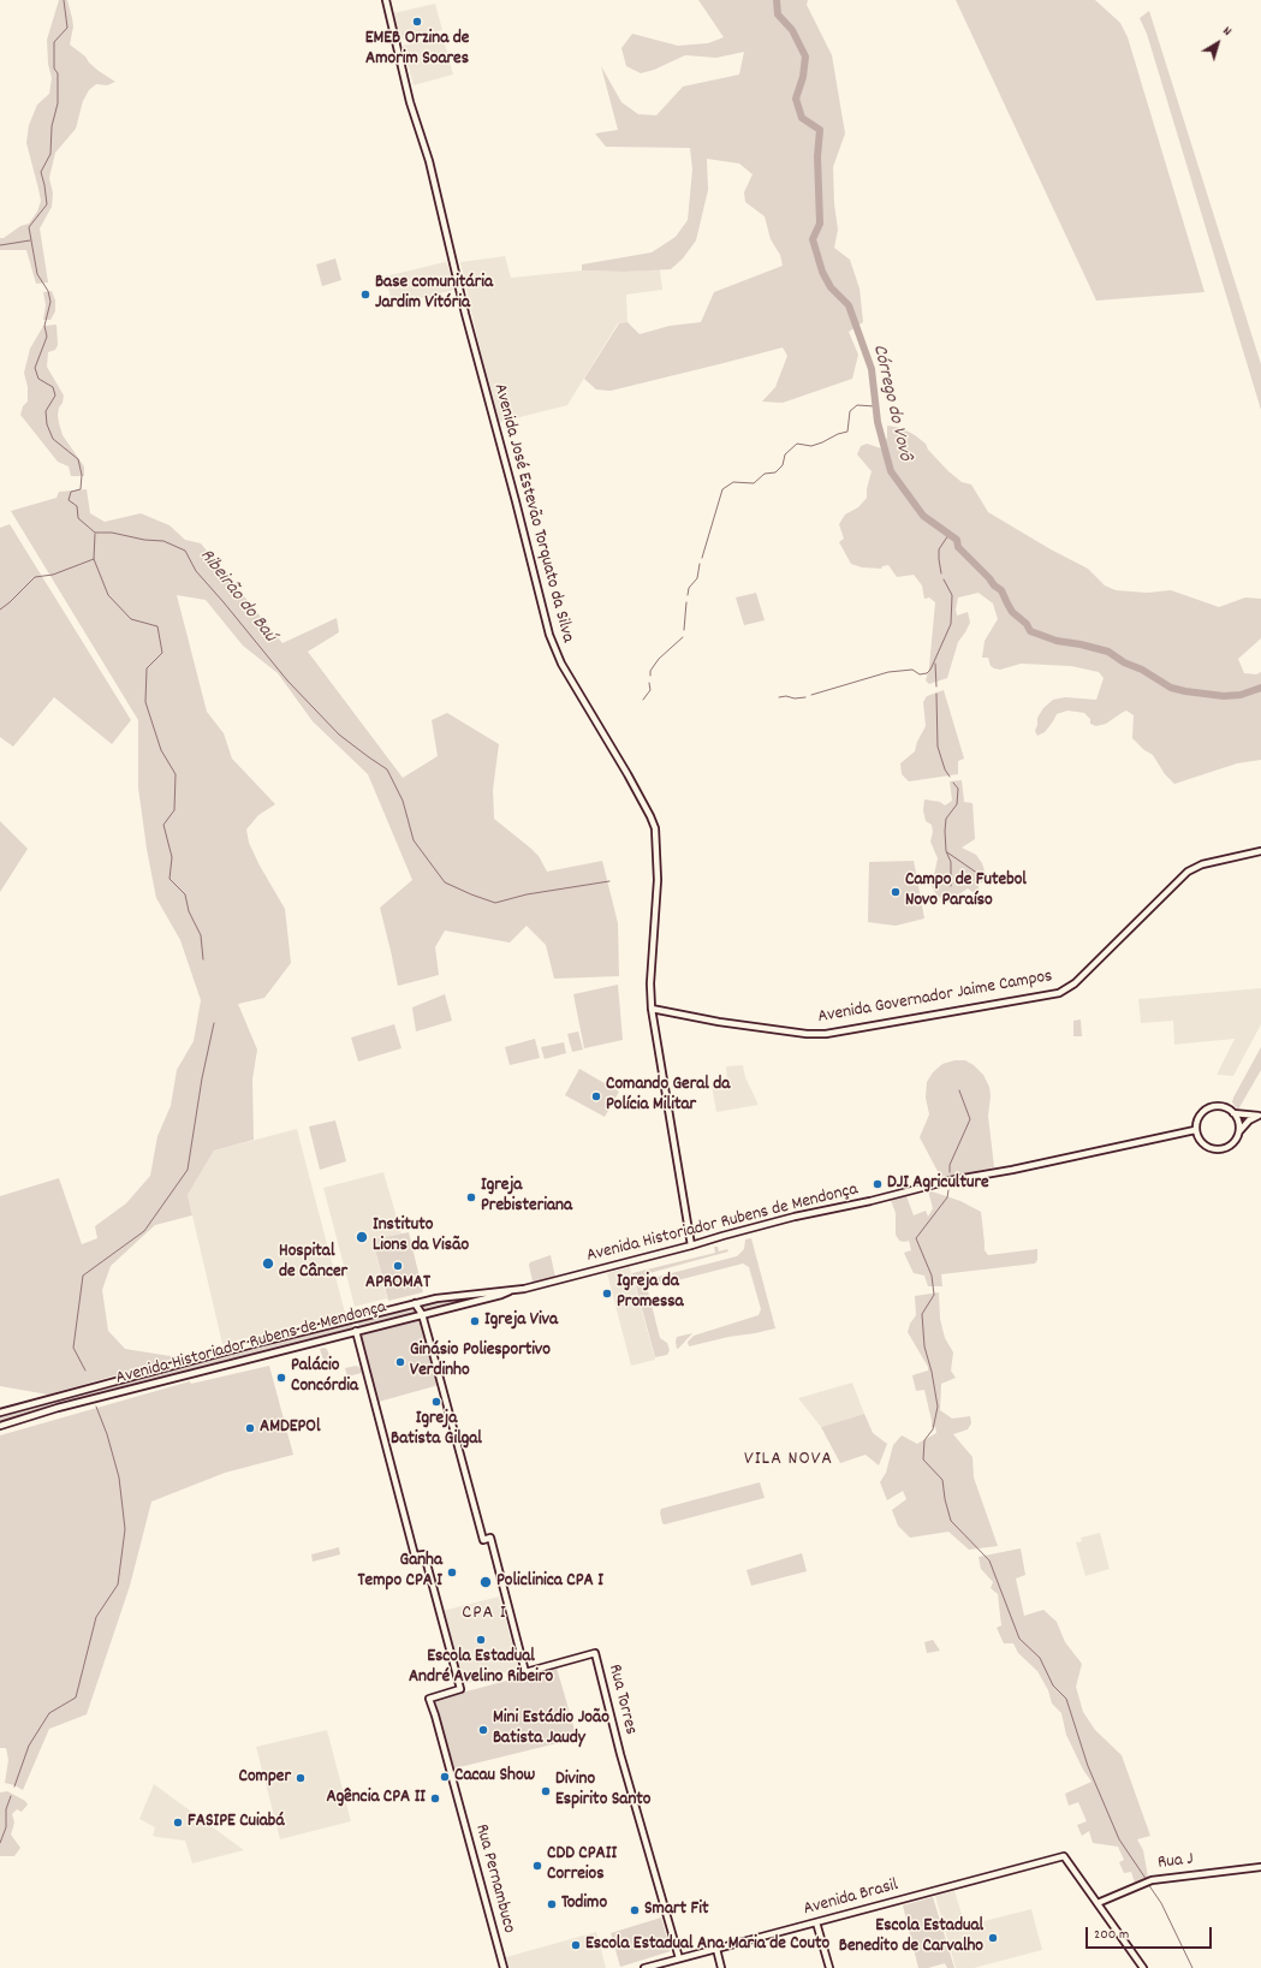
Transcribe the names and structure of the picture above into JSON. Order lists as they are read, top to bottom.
{
  "streets": {
    "main road": [
      "Avenida José Estevão Torquato da Silva",
      "Avenida Governador Jaime Campos",
      "Avenida Historiador Rubens de Mendonça",
      "Rua Torres",
      "Rua J",
      "Rua Pernambuco",
      "Avenida Brasil"
    ]
  },
  "crossings": [
    ["Avenida José Estevão Torquato da Silva", "Avenida Governador Jaime Campos"],
    ["Avenida José Estevão Torquato da Silva", "Avenida Historiador Rubens de Mendonça"],
    ["Avenida Historiador Rubens de Mendonça", "Rua Torres"],
    ["Avenida Historiador Rubens de Mendonça", "Rua Pernambuco"],
    ["Rua Torres", "Avenida Brasil"],
    ["Rua J", "Avenida Brasil"]
  ],
  "districts": ["VILA NOVA", "CPA I"],
  "water": ["Córrego do Vovô", "Ribeirão do Baú"],
  "places": [
    "EMEB Orzina de Amorim Soares",
    "Base comunitária Jardim Vitória",
    "Campo de Futebol Novo Paraíso",
    "Comando Geral da Polícia Militar",
    "DJI Agriculture",
    "Igreja Prebisteriana",
    "Instituto Lions da Visão",
    "Hospital de Câncer",
    "APROMAT",
    "Igreja da Promessa",
    "Igreja Viva",
    "Ginásio Poliesportivo Verdinho",
    "Palácio Concórdia",
    "Igreja Batista Gilgal",
    "AMDEPOl",
    "Ganha Tempo CPA I",
    "Policlinica CPA I",
    "Escola Estadual André Avelino Ribeiro",
    "Mini Estádio João Batista Jaudy",
    "Cacau Show",
    "Comper",
    "Divino Espirito Santo",
    "Agência CPA II",
    "FASIPE Cuiabá",
    "CDD CPAII Correios",
    "Todimo",
    "Smart Fit",
    "Escola Estadual Benedito de Carvalho",
    "Escola Estadual Ana Maria de Couto"
  ],
  "scale_bar": "200 m",
  "north": "top right"
}
